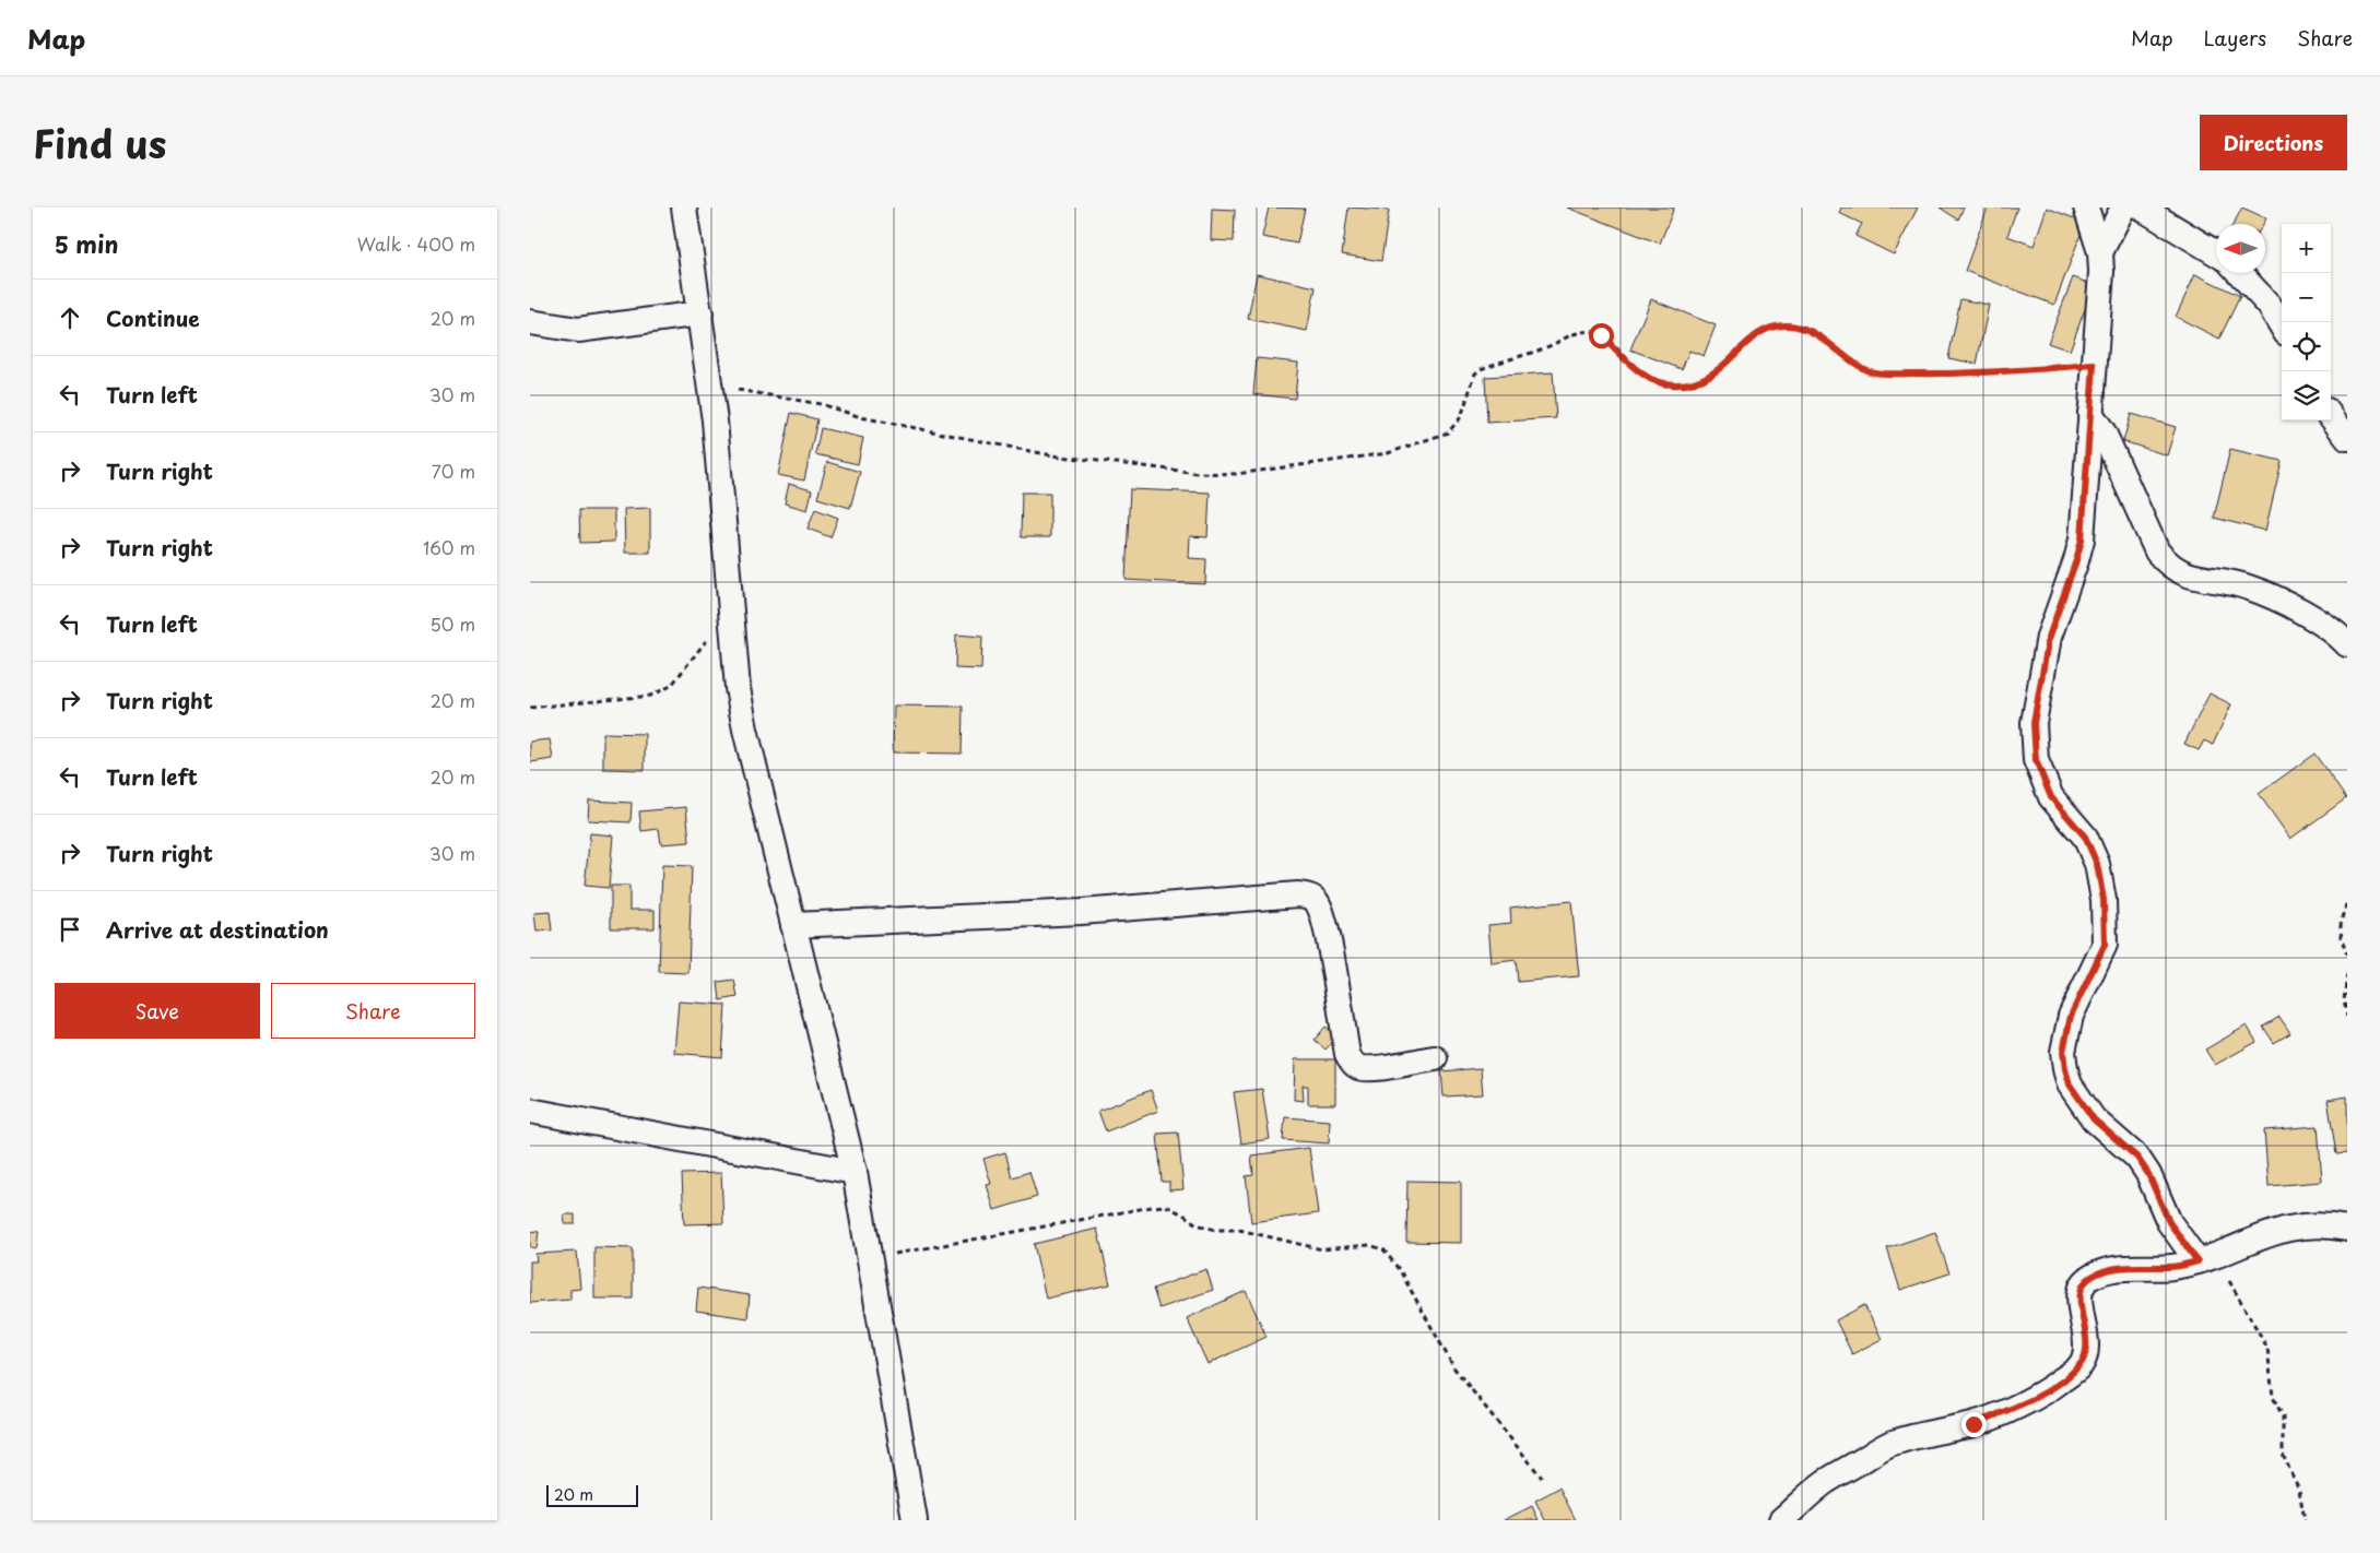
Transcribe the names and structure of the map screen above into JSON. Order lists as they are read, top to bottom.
{
  "scale_bar": "20 m",
  "north": "left",
  "page": {
    "header": "Map",
    "nav": ["Map", "Layers", "Share"],
    "title": "Find us",
    "buttons": [
      "Directions",
      ["Save", "Share"]
    ],
    "heading": ["5 min", "Walk · 400 m"],
    "map_buttons": ["+", "−"],
    "list": [
      ["Continue", "20 m"],
      ["Turn left", "30 m"],
      ["Turn right", "70 m"],
      ["Turn right", "160 m"],
      ["Turn left", "50 m"],
      ["Turn right", "20 m"],
      ["Turn left", "20 m"],
      ["Turn right", "30 m"],
      "Arrive at destination"
    ],
    "scale": "20 m"
  }
}
